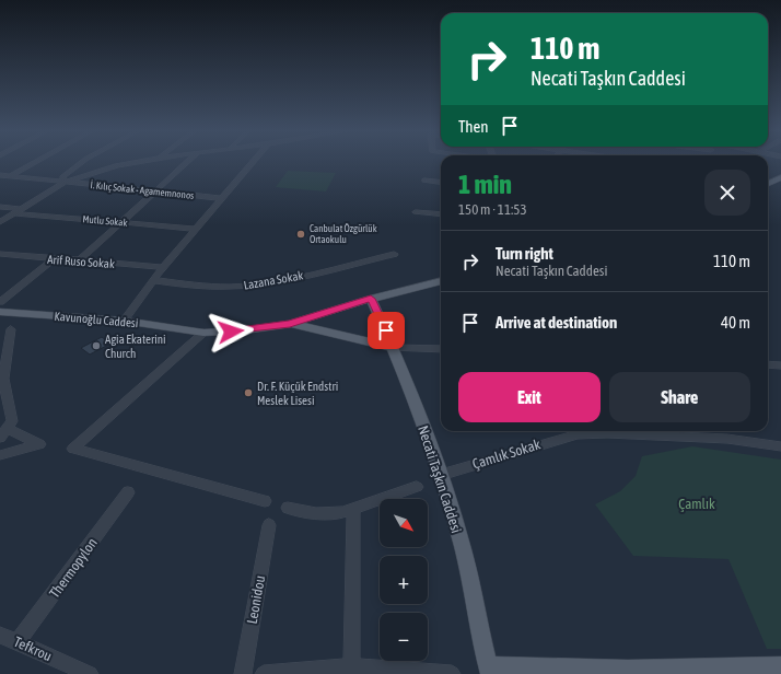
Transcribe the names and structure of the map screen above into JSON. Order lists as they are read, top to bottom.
{
  "streets": {
    "main road": ["Kavunoğlu Caddesi", "Necati Taşkın Caddesi"],
    "street": [
      "İ. Kılıç Sokak - Agamemnonos",
      "Mutlu Sokak",
      "Arif Ruso Sokak",
      "Lazana Sokak",
      "Çamlık Sokak",
      "Thermopylon",
      "Leonidou",
      "Tefkrou"
    ]
  },
  "crossings": [
    ["Kavunoğlu Caddesi", "Necati Taşkın Caddesi"],
    ["Çamlık Sokak", "Necati Taşkın Caddesi"],
    ["Thermopylon", "Tefkrou"]
  ],
  "parks": ["Çamlık"],
  "places": ["Canbulat Özgürlük Ortaokulu", "Agia Ekaterini Church", "Dr. F. Küçük Endstri Meslek Lisesi"],
  "north": "bottom right",
  "page": {
    "turn": ["110 m", "Necati Taşkın Caddesi"],
    "then": "Then",
    "heading": ["1 min", "150 m · 11:53"],
    "list": [
      {
        "name": "Turn right",
        "note": "Necati Taşkın Caddesi",
        "value": "110 m"
      },
      {
        "name": "Arrive at destination",
        "value": "40 m"
      }
    ],
    "buttons": ["Exit", "Share"],
    "map_buttons": ["+", "−"]
  }
}
